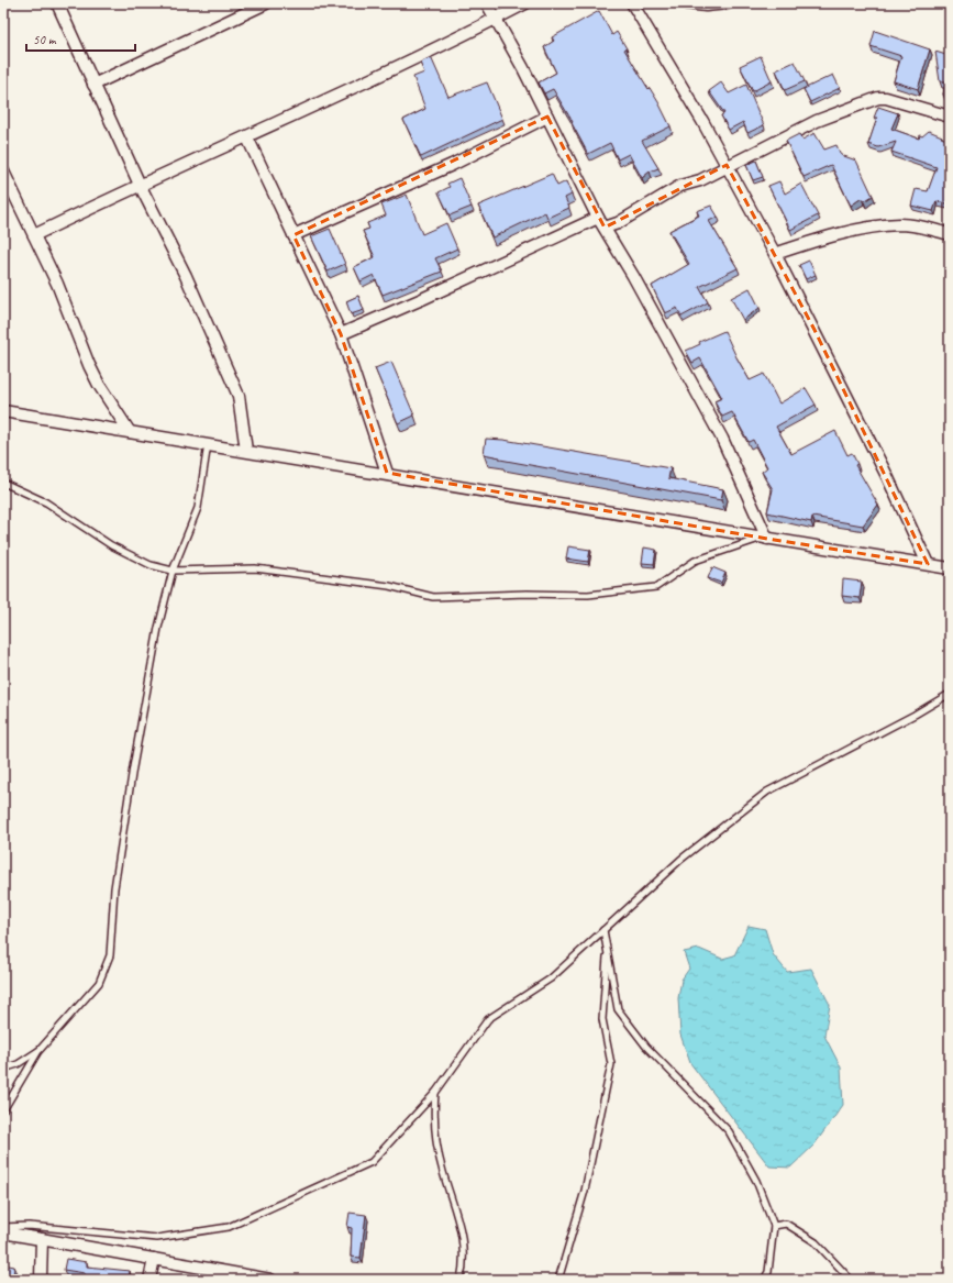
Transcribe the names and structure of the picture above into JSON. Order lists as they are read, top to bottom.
{
  "scale_bar": "50 m"
}
